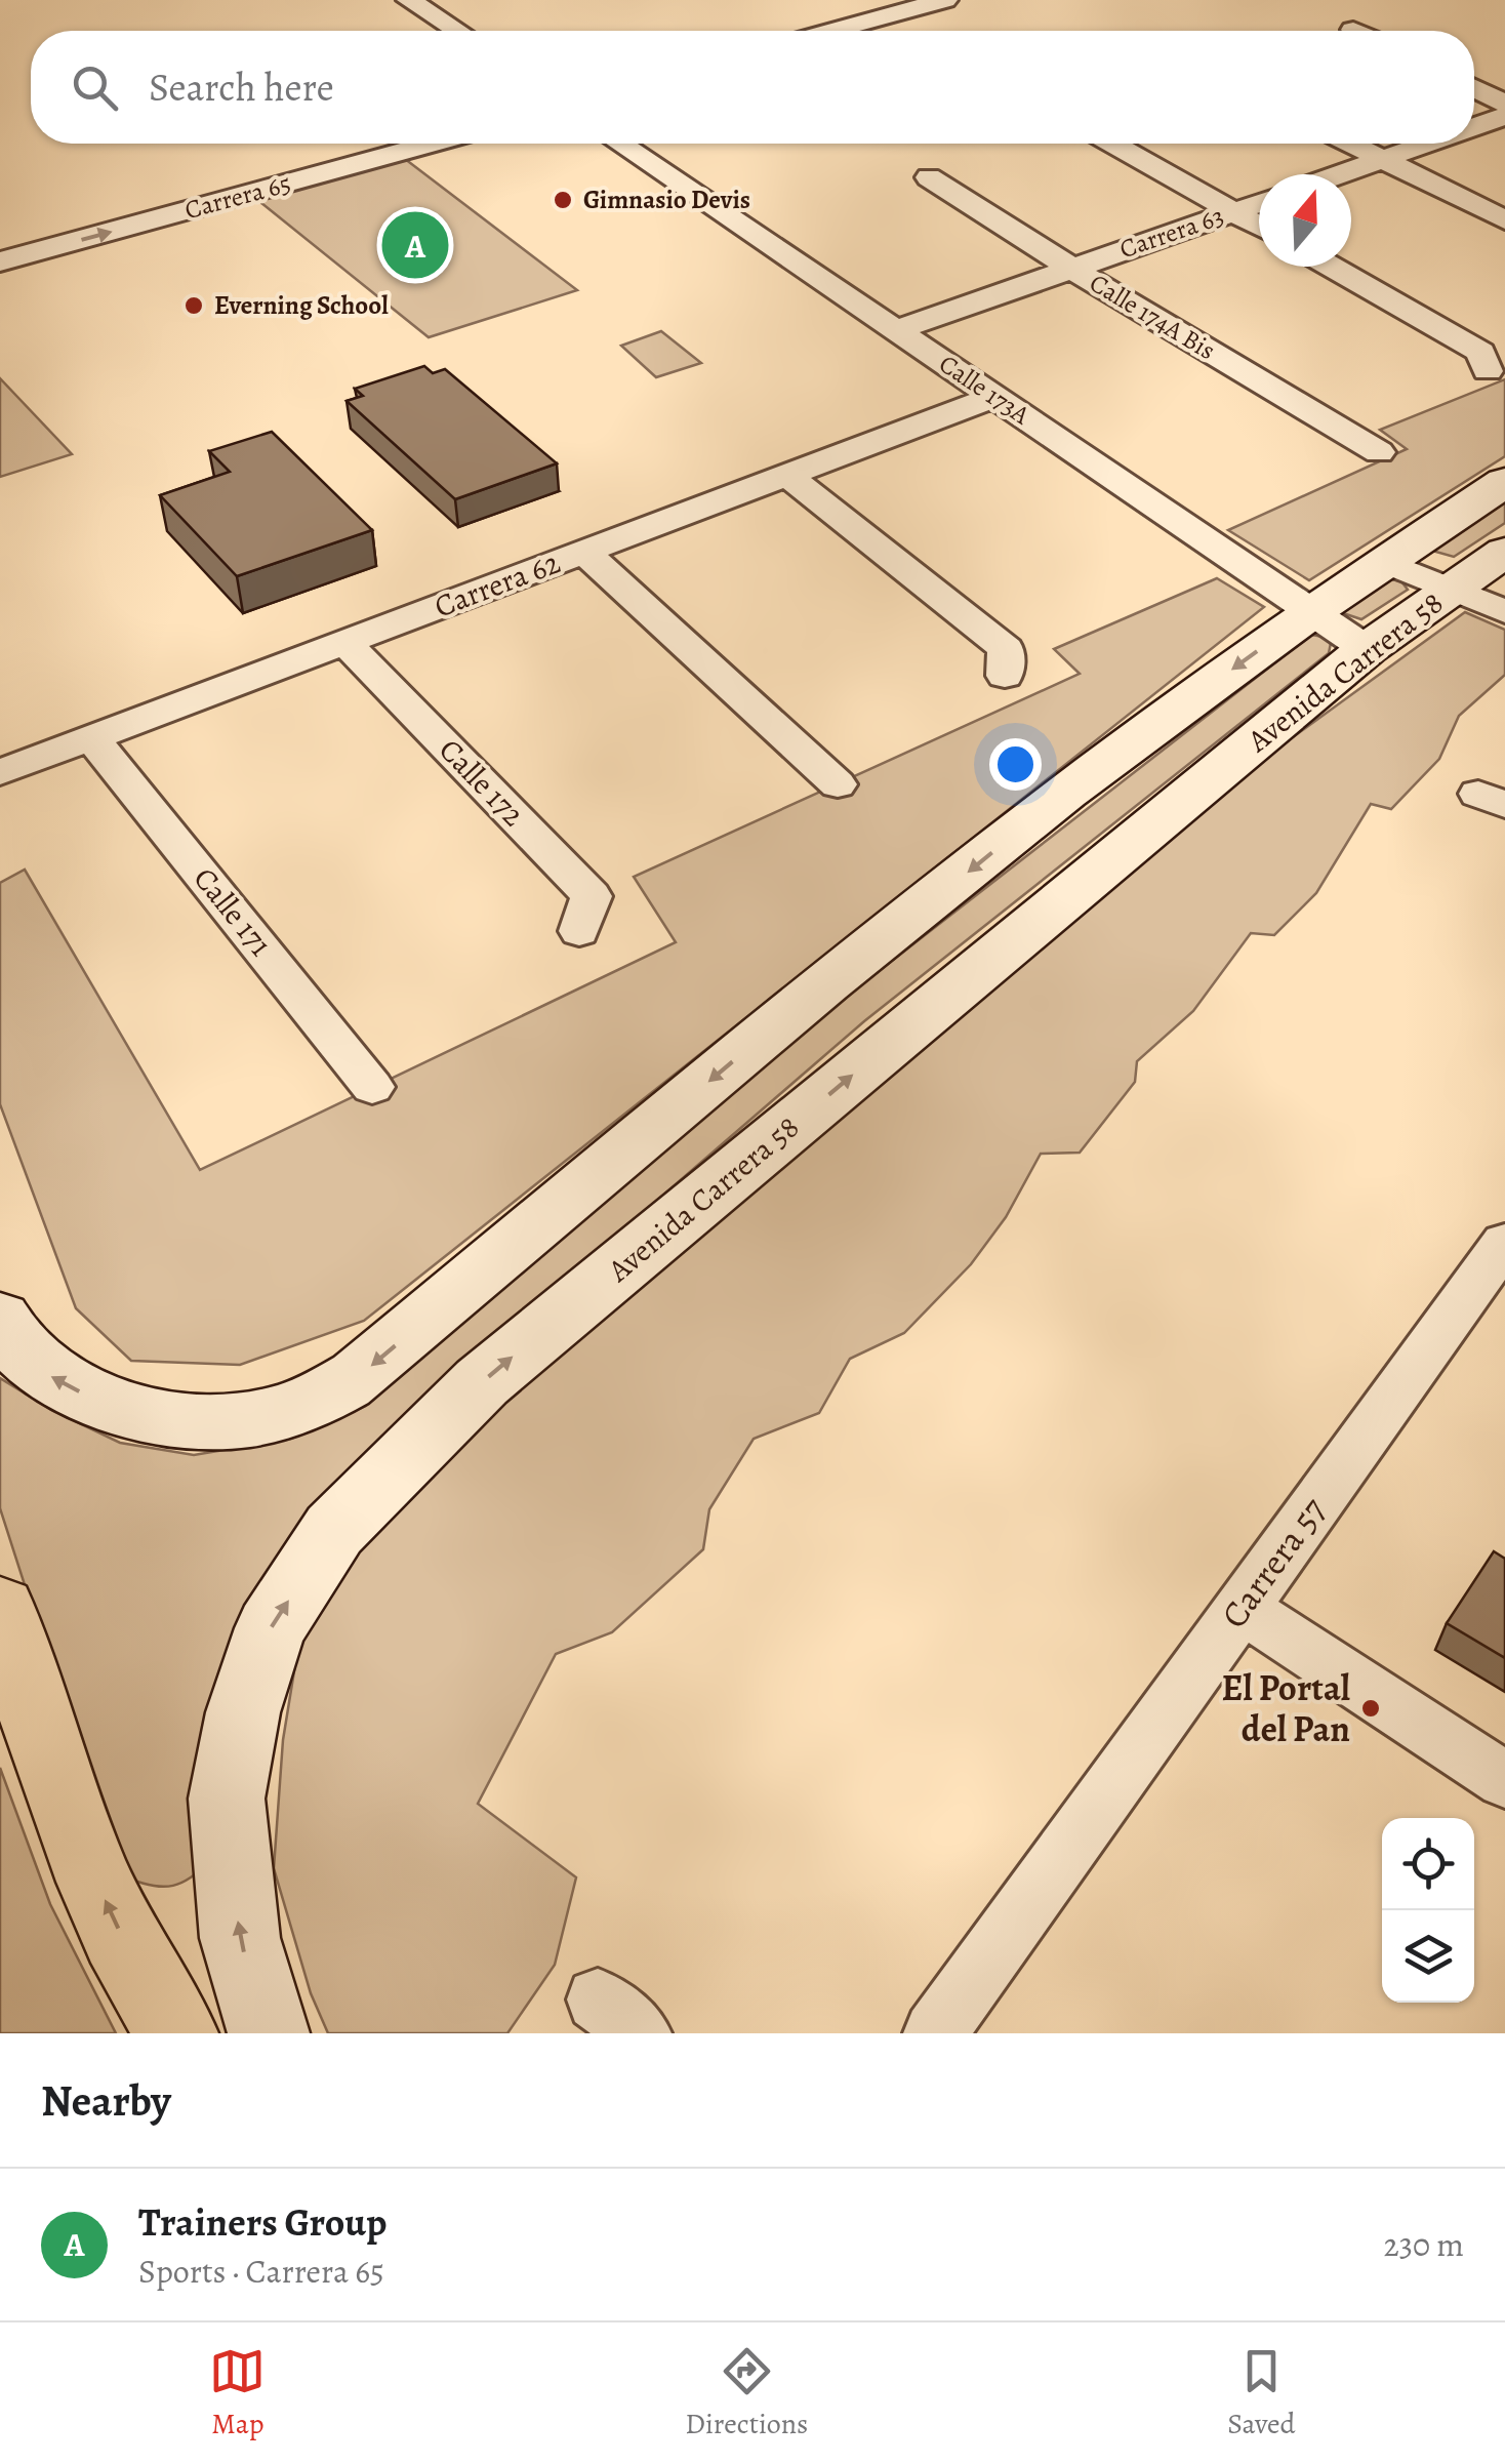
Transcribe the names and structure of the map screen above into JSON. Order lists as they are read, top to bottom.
{
  "streets": {
    "street": [
      "Carrera 65",
      "Carrera 63",
      "Calle 174A Bis",
      "Calle 173A",
      "Carrera 62",
      "Avenida Carrera 58",
      "Calle 172",
      "Calle 171",
      "Carrera 57"
    ]
  },
  "crossings": [
    ["Carrera 63", "Calle 174A Bis"],
    ["Carrera 63", "Calle 173A"],
    ["Calle 173A", "Carrera 62"],
    ["Calle 173A", "Avenida Carrera 58"],
    ["Carrera 62", "Calle 172"],
    ["Carrera 62", "Calle 171"]
  ],
  "one_way": ["Carrera 65"],
  "places": ["Gimnasio Devis", "Everning School", "El Portal del Pan"],
  "north": "top",
  "page": {
    "search": "Search here",
    "pins": "A",
    "heading": "Nearby",
    "list": [
      {
        "mark": "A",
        "name": "Trainers Group",
        "note": "Sports · Carrera 65",
        "value": "230 m"
      }
    ],
    "nav": ["Map", "Directions", "Saved"]
  }
}
